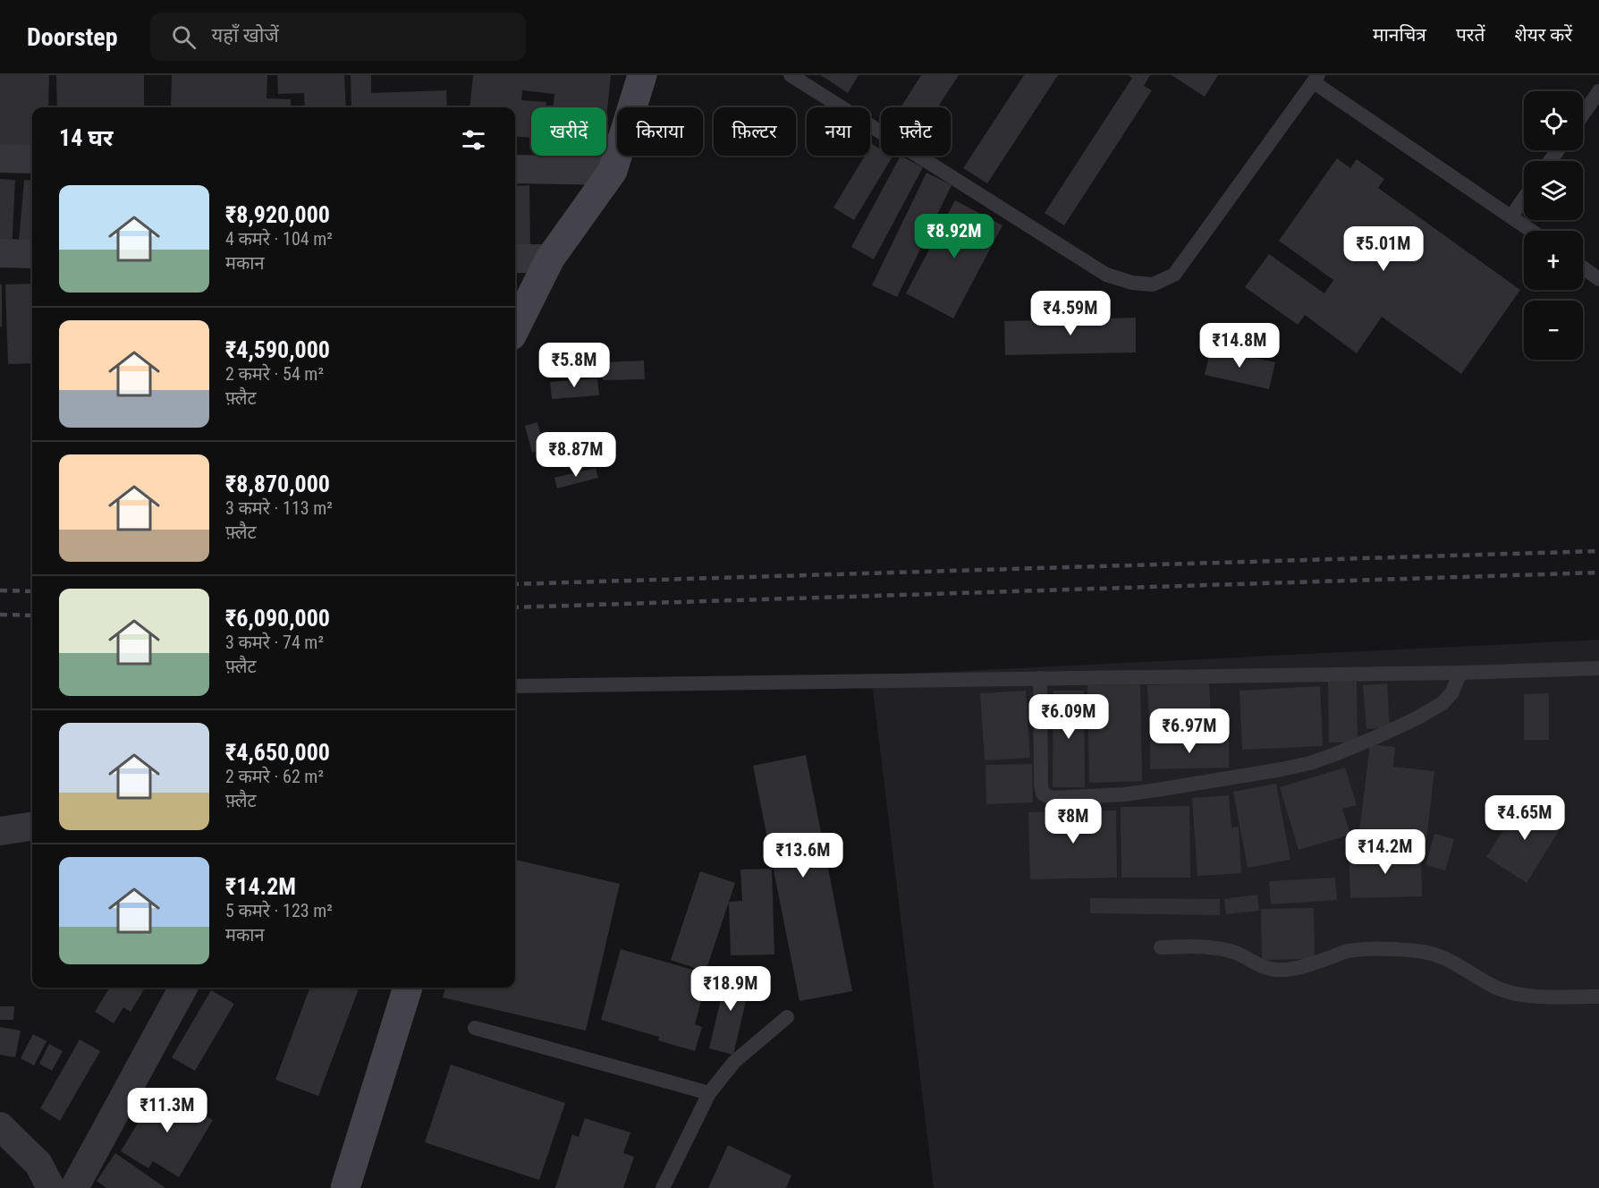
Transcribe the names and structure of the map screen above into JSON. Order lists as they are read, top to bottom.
{
  "page": {
    "header": "Doorstep",
    "search": "यहाँ खोजें",
    "nav": ["मानचित्र", "परतें", "शेयर करें"],
    "map_buttons": ["+", "−"],
    "chip": [
      "खरीदें",
      "किराया",
      "फ़िल्टर",
      "नया",
      "फ़्लैट"
    ],
    "heading": "14 घर",
    "list": [
      {
        "name": "₹8,920,000",
        "note": "4 कमरे · 104 m² · मकान"
      },
      {
        "name": "₹4,590,000",
        "note": "2 कमरे · 54 m² · फ़्लैट"
      },
      {
        "name": "₹8,870,000",
        "note": "3 कमरे · 113 m² · फ़्लैट"
      },
      {
        "name": "₹6,090,000",
        "note": "3 कमरे · 74 m² · फ़्लैट"
      },
      {
        "name": "₹4,650,000",
        "note": "2 कमरे · 62 m² · फ़्लैट"
      },
      {
        "name": "₹14.2M",
        "note": "5 कमरे · 123 m² · मकान"
      }
    ],
    "price": [
      "₹8.92M",
      "₹5.01M",
      "₹4.59M",
      "₹14.8M",
      "₹5.8M",
      "₹8.87M",
      "₹6.09M",
      "₹6.97M",
      "₹4.65M",
      "₹8M",
      "₹14.2M",
      "₹13.6M",
      "₹18.9M",
      "₹11.3M"
    ]
  }
}
